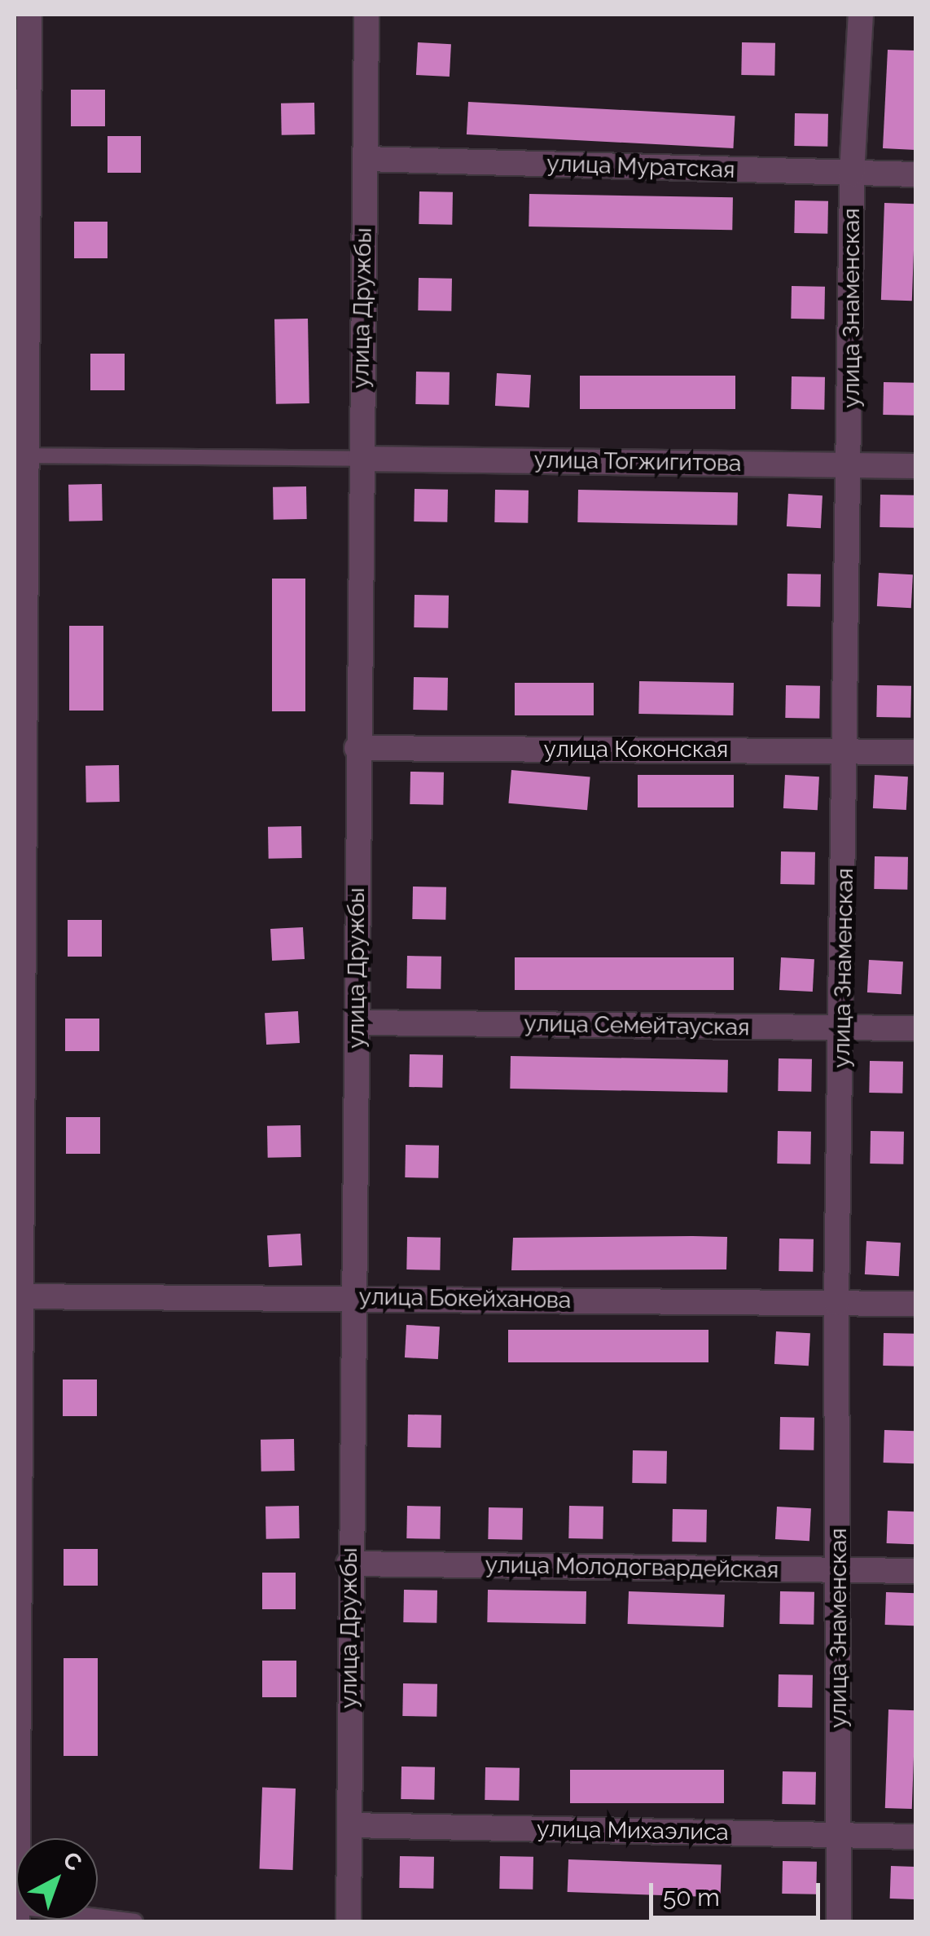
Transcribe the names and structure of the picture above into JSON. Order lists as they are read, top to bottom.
{
  "streets": {
    "street": [
      "улица Муратская",
      "улица Дружбы",
      "улица Знаменская",
      "улица Тогжигитова",
      "улица Коконская",
      "улица Семейтауская",
      "улица Бокейханова",
      "улица Молодогвардейская",
      "улица Михаэлиса"
    ]
  },
  "crossings": [
    ["улица Муратская", "улица Дружбы"],
    ["улица Муратская", "улица Знаменская"],
    ["улица Дружбы", "улица Тогжигитова"],
    ["улица Дружбы", "улица Коконская"],
    ["улица Дружбы", "улица Семейтауская"],
    ["улица Дружбы", "улица Бокейханова"],
    ["улица Дружбы", "улица Молодогвардейская"],
    ["улица Дружбы", "улица Михаэлиса"],
    ["улица Знаменская", "улица Тогжигитова"],
    ["улица Знаменская", "улица Коконская"],
    ["улица Знаменская", "улица Семейтауская"],
    ["улица Знаменская", "улица Бокейханова"],
    ["улица Знаменская", "улица Молодогвардейская"],
    ["улица Знаменская", "улица Михаэлиса"]
  ],
  "scale_bar": "50 m",
  "north": "top right"
}
